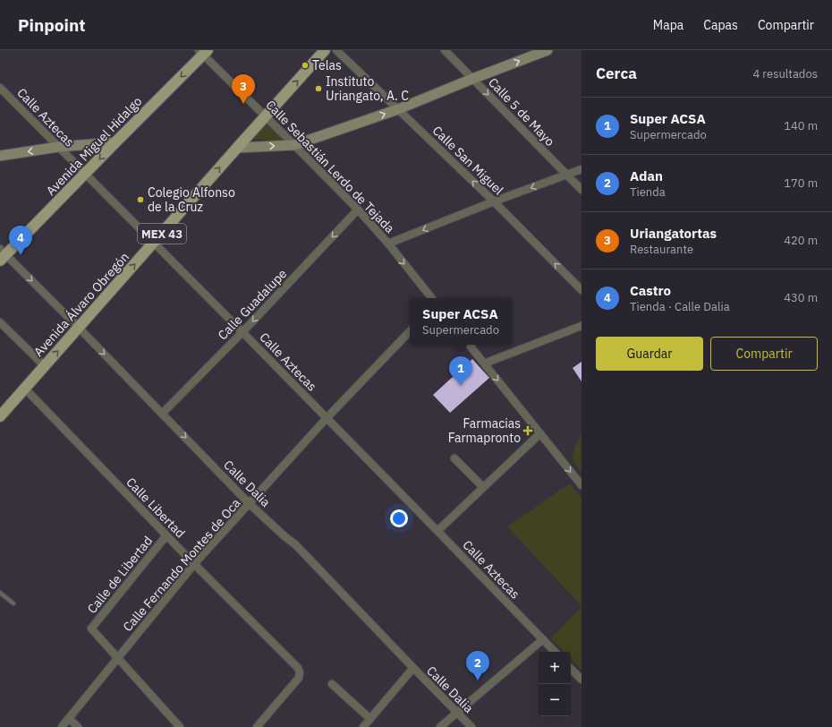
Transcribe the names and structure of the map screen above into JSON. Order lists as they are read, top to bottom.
{
  "streets": {
    "main road": ["Avenida Miguel Hidalgo", "MEX 43", "Avenida Álvaro Obregón"],
    "street": [
      "Calle 5 de Mayo",
      "Calle Aztecas",
      "Calle San Miguel",
      "Calle Sebastián Lerdo de Tejada",
      "Calle Guadalupe",
      "Calle Dalia",
      "Calle Libertad",
      "Calle Fernando Montes de Oca",
      "Calle de Libertad"
    ]
  },
  "crossings": [
    ["Calle Aztecas", "Avenida Miguel Hidalgo"],
    ["Calle Aztecas", "Avenida Álvaro Obregón"],
    ["Calle Aztecas", "Calle Guadalupe"],
    ["Calle Aztecas", "Calle Fernando Montes de Oca"],
    ["Avenida Miguel Hidalgo", "Calle Sebastián Lerdo de Tejada"],
    ["Avenida Miguel Hidalgo", "Calle Dalia"],
    ["Calle Sebastián Lerdo de Tejada", "Avenida Álvaro Obregón"],
    ["Calle Sebastián Lerdo de Tejada", "Calle Guadalupe"],
    ["Avenida Álvaro Obregón", "Calle Dalia"],
    ["Avenida Álvaro Obregón", "Calle Libertad"],
    ["Calle Guadalupe", "Calle Dalia"],
    ["Calle Dalia", "Calle Fernando Montes de Oca"],
    ["Calle Libertad", "Calle Fernando Montes de Oca"],
    ["Calle Libertad", "Calle de Libertad"],
    ["Calle Fernando Montes de Oca", "Calle de Libertad"]
  ],
  "one_way": [
    "Calle 5 de Mayo",
    "Avenida Miguel Hidalgo",
    "Calle San Miguel",
    "Avenida Álvaro Obregón",
    "Calle Guadalupe",
    "Calle Dalia"
  ],
  "places": {
    "other": ["Telas", "Instituto Uriangato, A. C", "Colegio Alfonso de la Cruz"],
    "health": ["Farmacias Farmapronto"]
  },
  "page": {
    "header": "Pinpoint",
    "nav": ["Mapa", "Capas", "Compartir"],
    "heading": ["Cerca", "4 resultados"],
    "pins": [
      "3",
      "4",
      "1",
      "2"
    ],
    "list": [
      {
        "mark": "1",
        "name": "Super ACSA",
        "note": "Supermercado",
        "value": "140 m"
      },
      {
        "mark": "2",
        "name": "Adan",
        "note": "Tienda",
        "value": "170 m"
      },
      {
        "mark": "3",
        "name": "Uriangatortas",
        "note": "Restaurante",
        "value": "420 m"
      },
      {
        "mark": "4",
        "name": "Castro",
        "note": "Tienda · Calle Dalia",
        "value": "430 m"
      }
    ],
    "popup": ["Super ACSA", "Supermercado"],
    "buttons": ["Guardar", "Compartir"],
    "map_buttons": ["+", "−"]
  }
}
